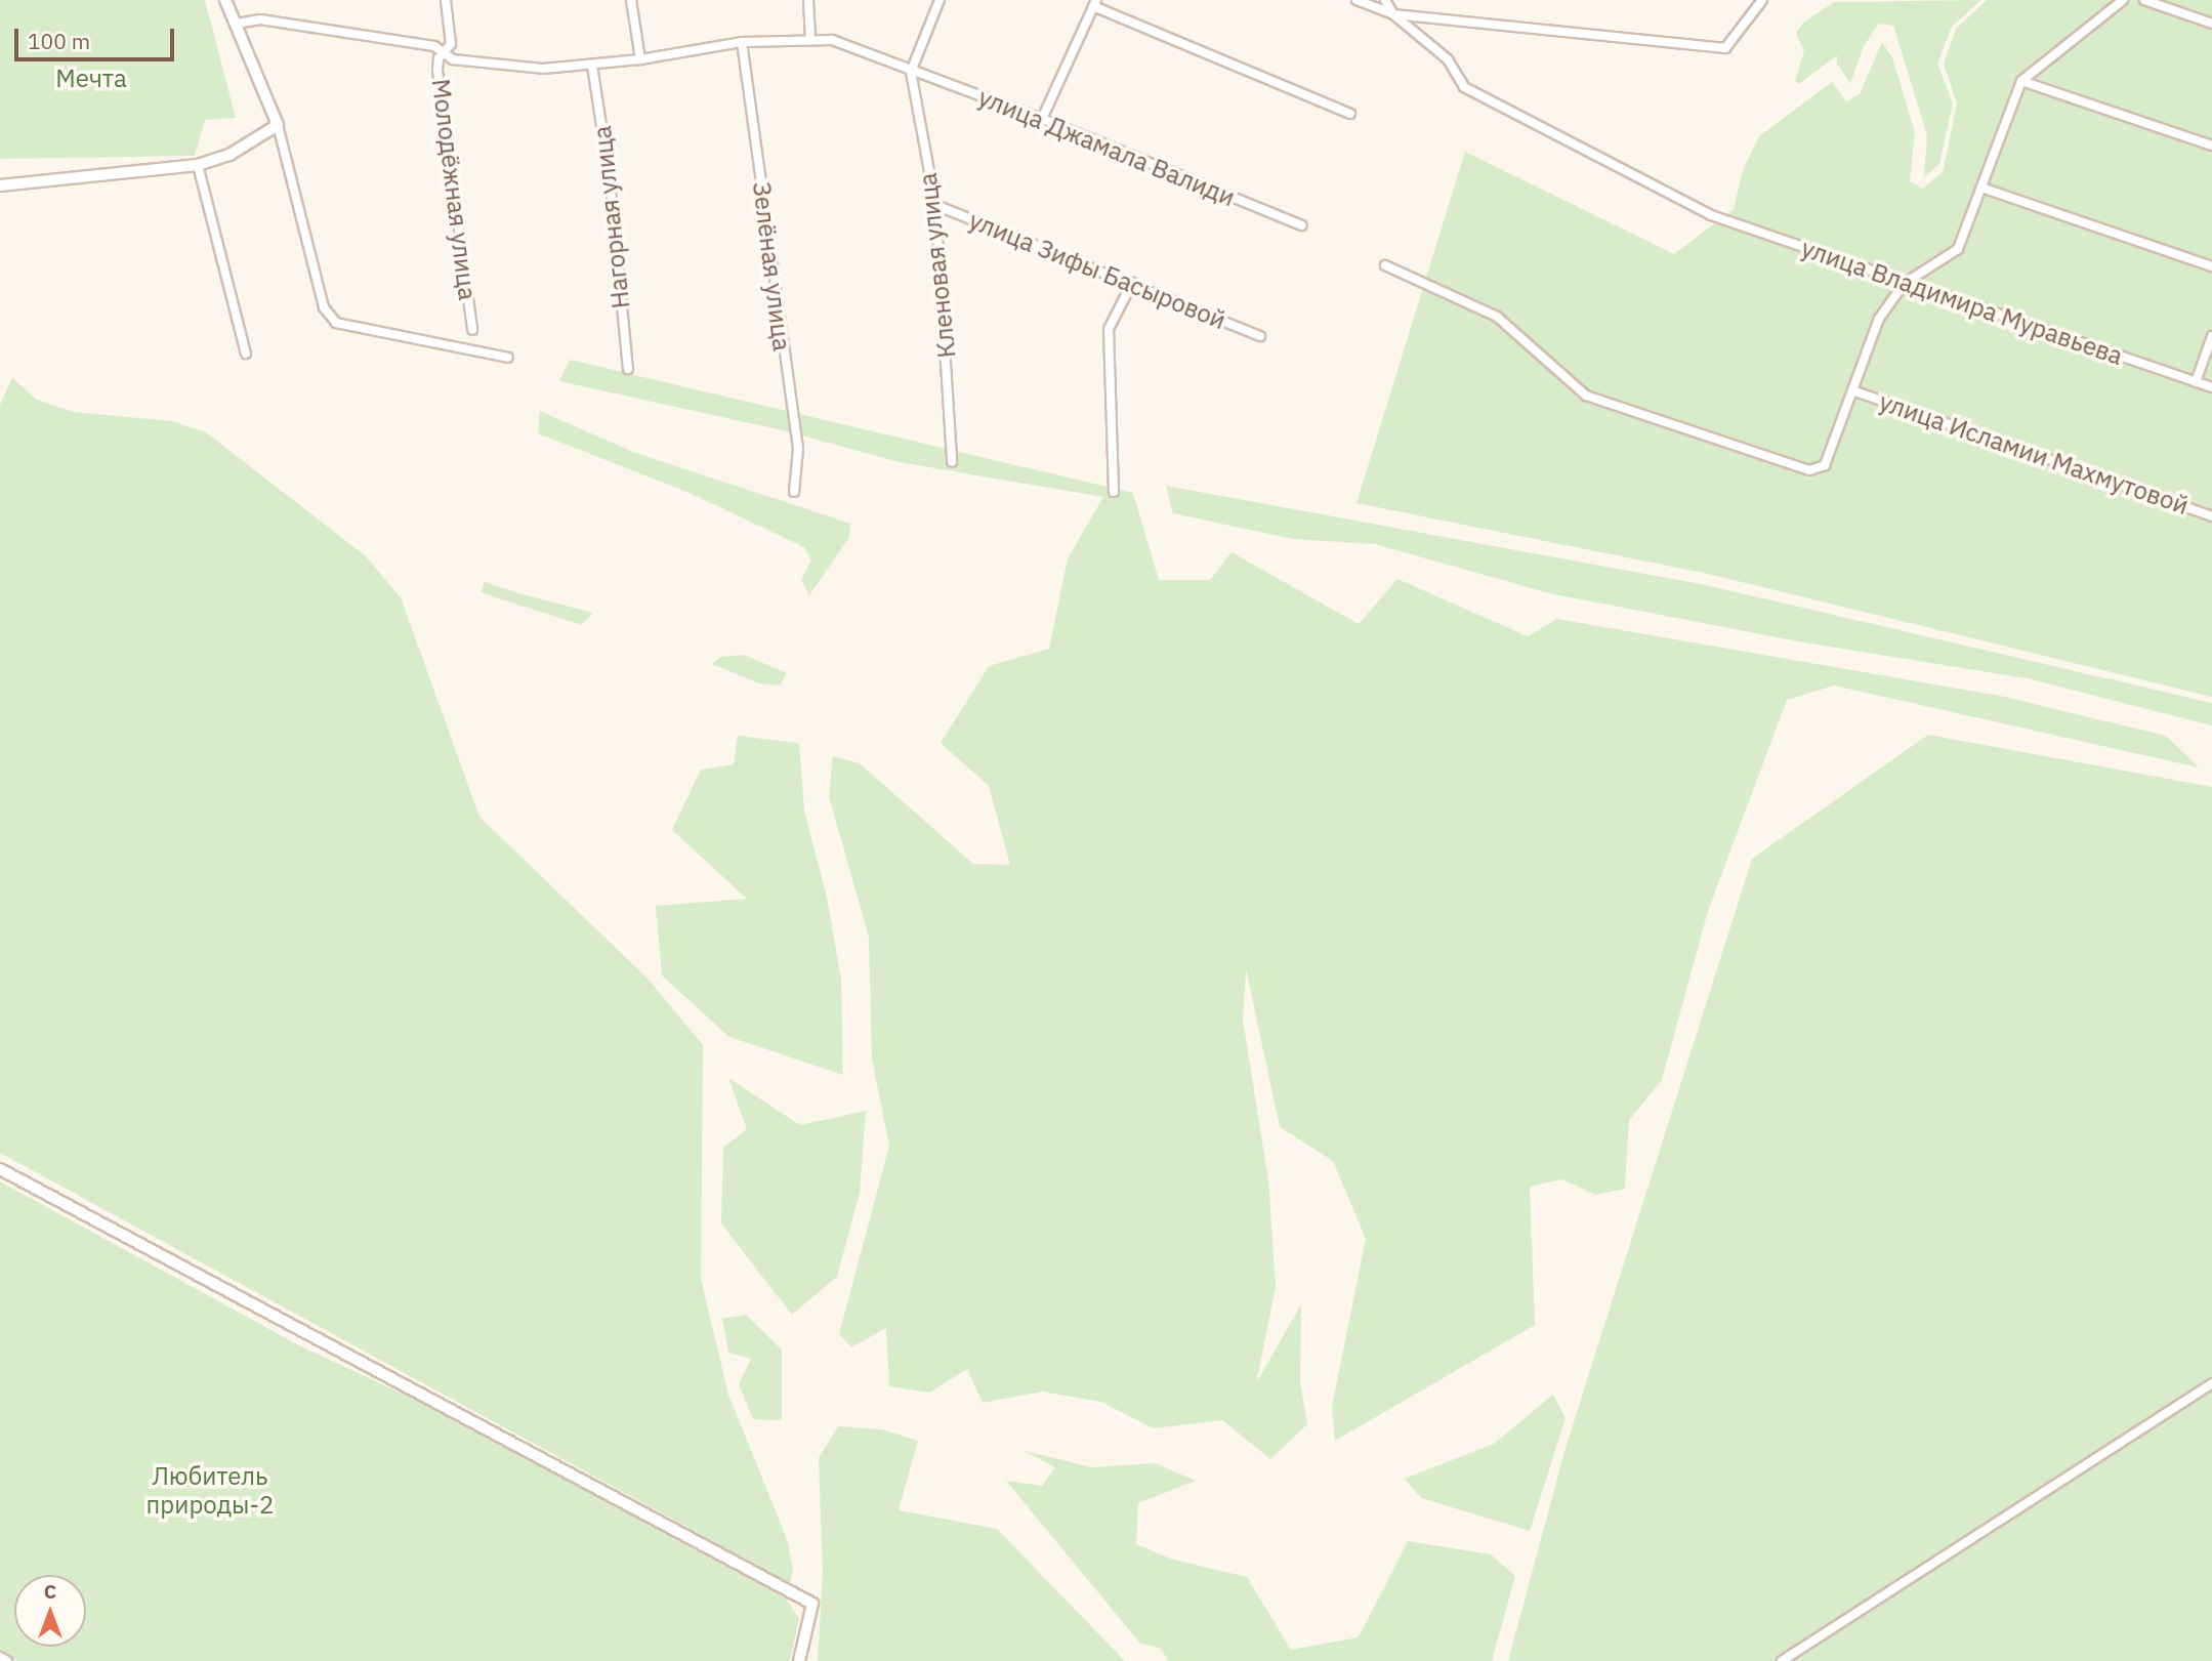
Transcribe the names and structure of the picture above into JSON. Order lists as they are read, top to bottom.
{
  "streets": {
    "street": [
      "улица Джамала Валиди",
      "Молодёжная улица",
      "Нагорная улица",
      "Кленовая улица",
      "Зелёная улица",
      "улица Зифы Басыровой",
      "улица Владимира Муравьева",
      "улица Исламии Махмутовой"
    ]
  },
  "crossings": [
    ["улица Джамала Валиди", "Молодёжная улица"],
    ["улица Джамала Валиди", "Нагорная улица"],
    ["улица Джамала Валиди", "Кленовая улица"],
    ["улица Джамала Валиди", "Зелёная улица"],
    ["Кленовая улица", "улица Зифы Басыровой"]
  ],
  "parks": ["Мечта", "Любитель природы-2"],
  "scale_bar": "100 m",
  "north": "top"
}
